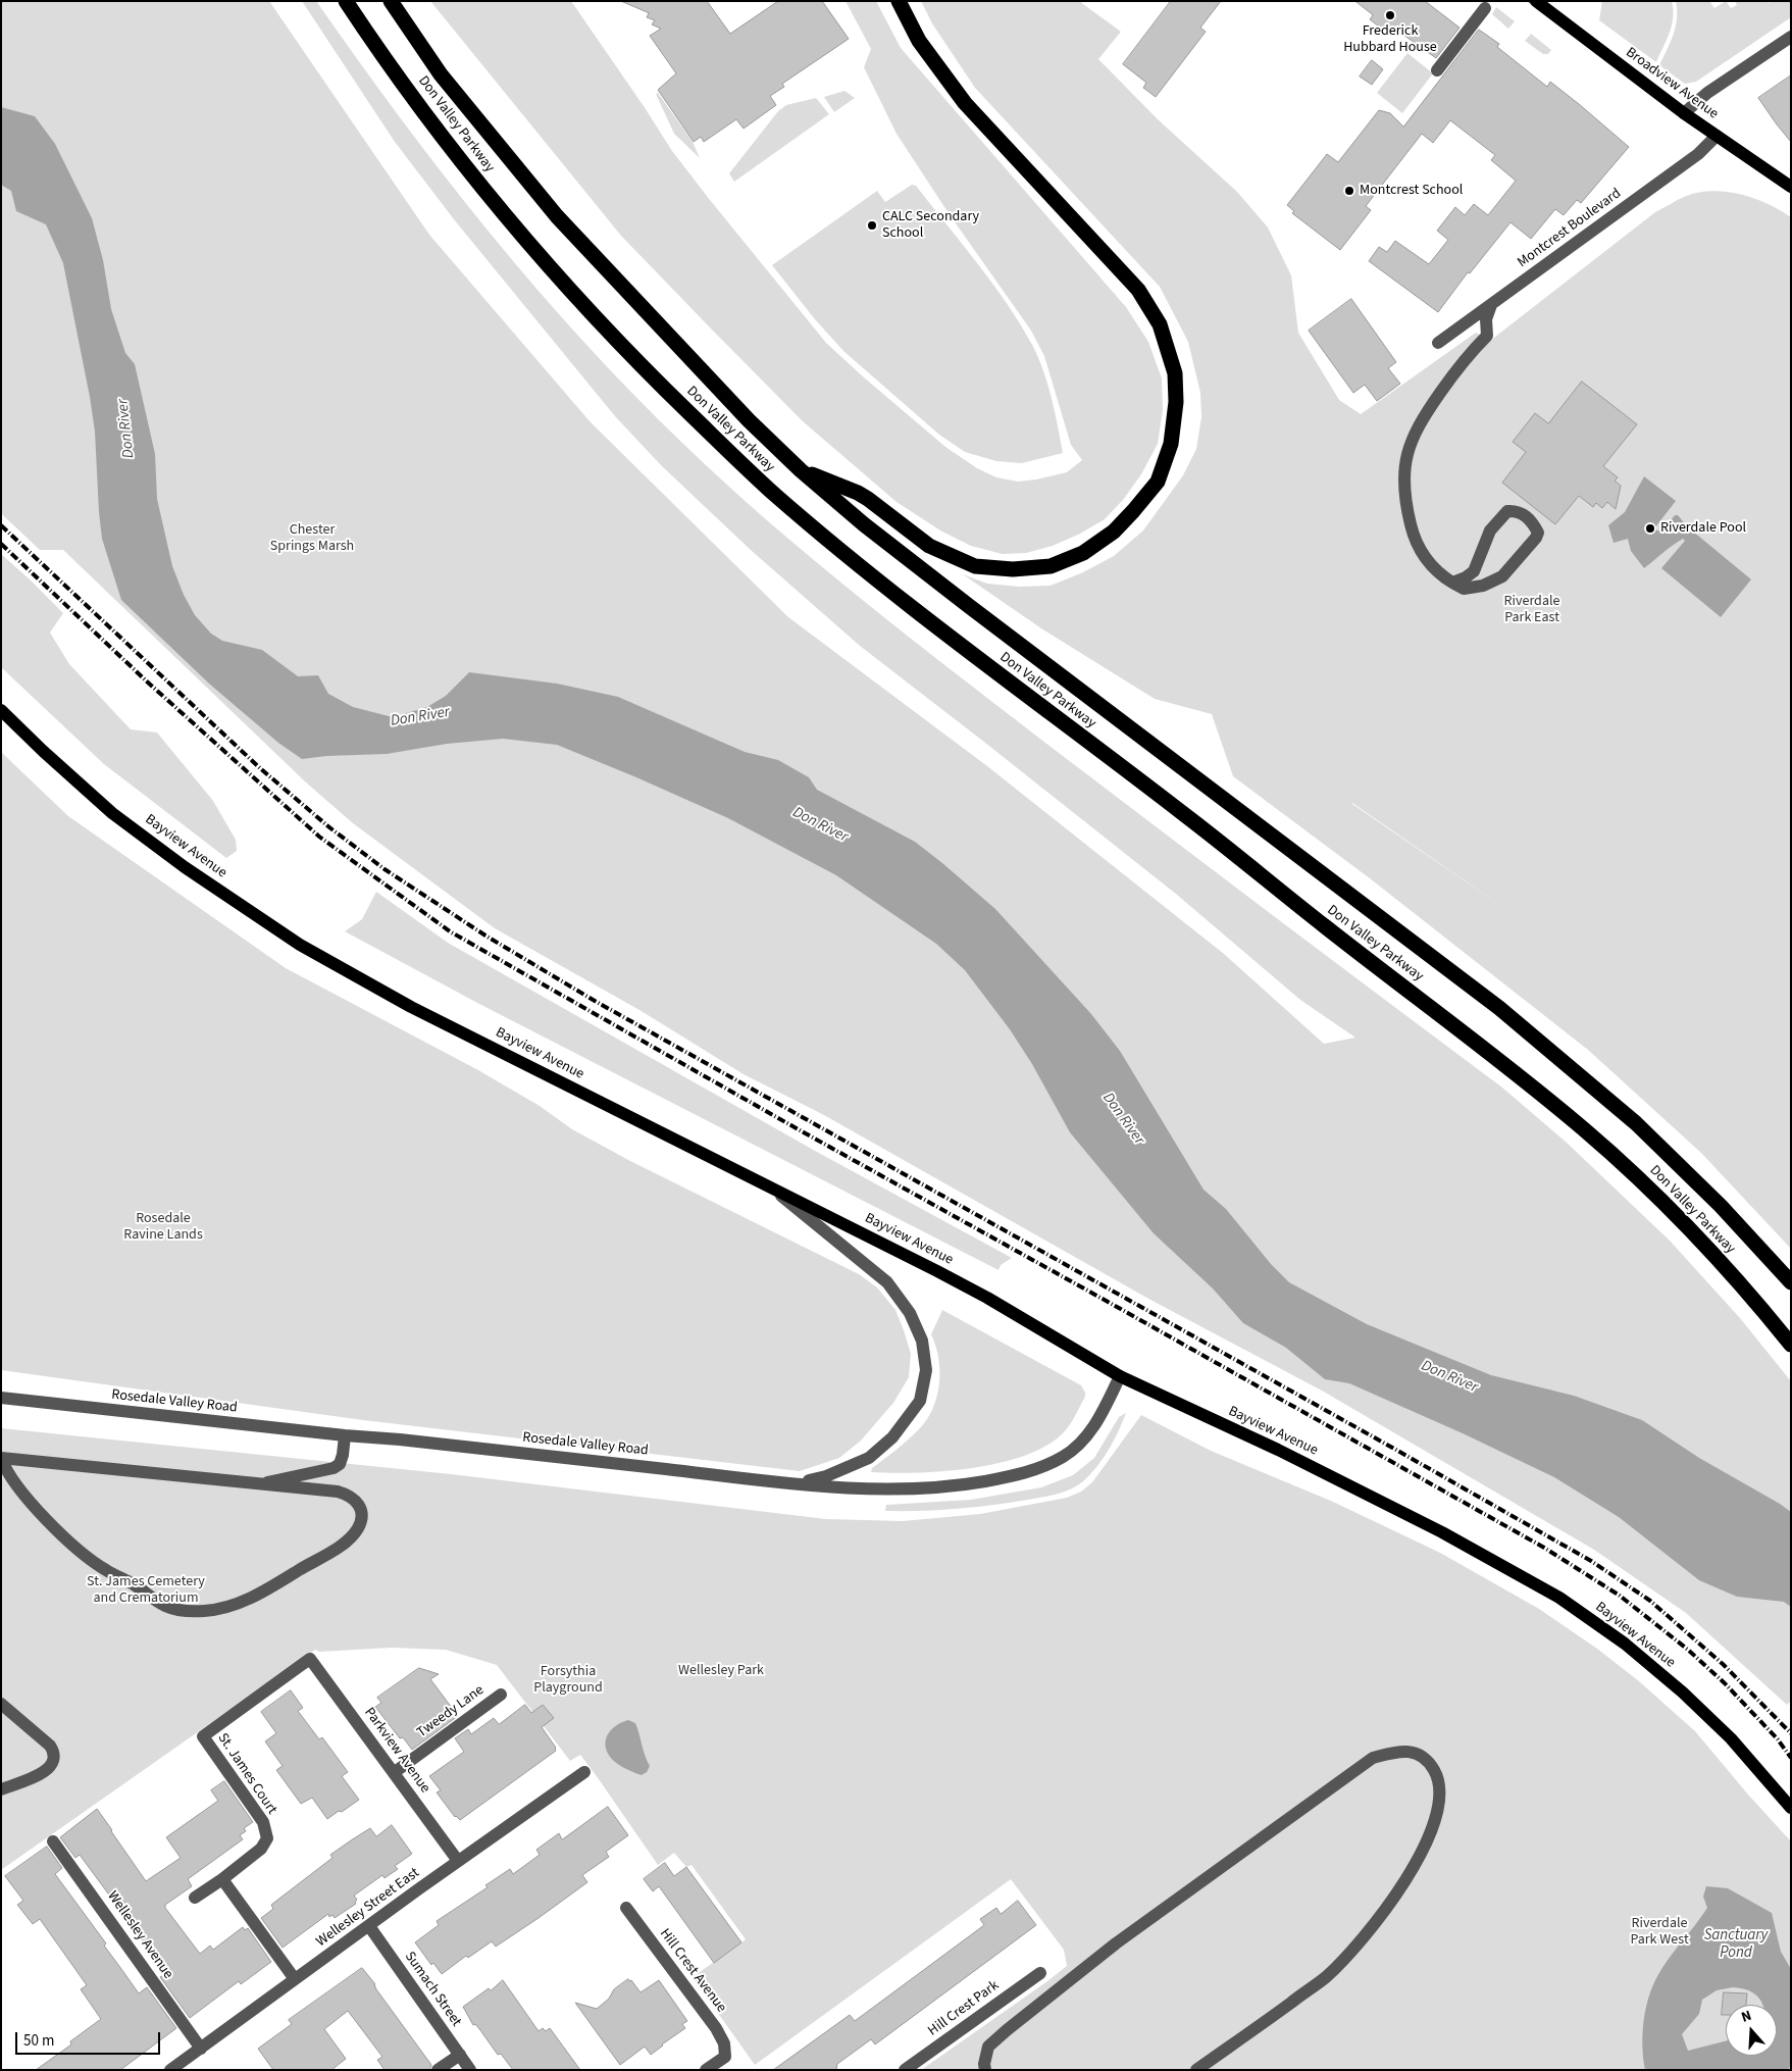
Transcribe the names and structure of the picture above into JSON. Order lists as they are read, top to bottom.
{
  "streets": {
    "highway": ["Don Valley Parkway"],
    "main road": ["Broadview Avenue", "Bayview Avenue"],
    "street": [
      "Montcrest Boulevard",
      "Rosedale Valley Road",
      "Tweedy Lane",
      "Parkview Avenue",
      "St. James Court",
      "Wellesley Street East",
      "Wellesley Avenue",
      "Hill Crest Avenue",
      "Sumach Street",
      "Hill Crest Park"
    ]
  },
  "crossings": [
    ["Broadview Avenue", "Montcrest Boulevard"],
    ["Bayview Avenue", "Rosedale Valley Road"],
    ["Tweedy Lane", "Parkview Avenue"],
    ["Parkview Avenue", "St. James Court"],
    ["Parkview Avenue", "Wellesley Street East"],
    ["Wellesley Street East", "Wellesley Avenue"],
    ["Wellesley Street East", "Sumach Street"]
  ],
  "water": ["Don River", "Sanctuary Pond"],
  "parks": [
    "Chester Springs Marsh",
    "Riverdale Park East",
    "Rosedale Ravine Lands",
    "St. James Cemetery and Crematorium",
    "Wellesley Park",
    "Forsythia Playground",
    "Riverdale Park West"
  ],
  "places": [
    "Frederick Hubbard House",
    "Montcrest School",
    "CALC Secondary School",
    "Riverdale Pool"
  ],
  "scale_bar": "50 m",
  "north": "top"
}
